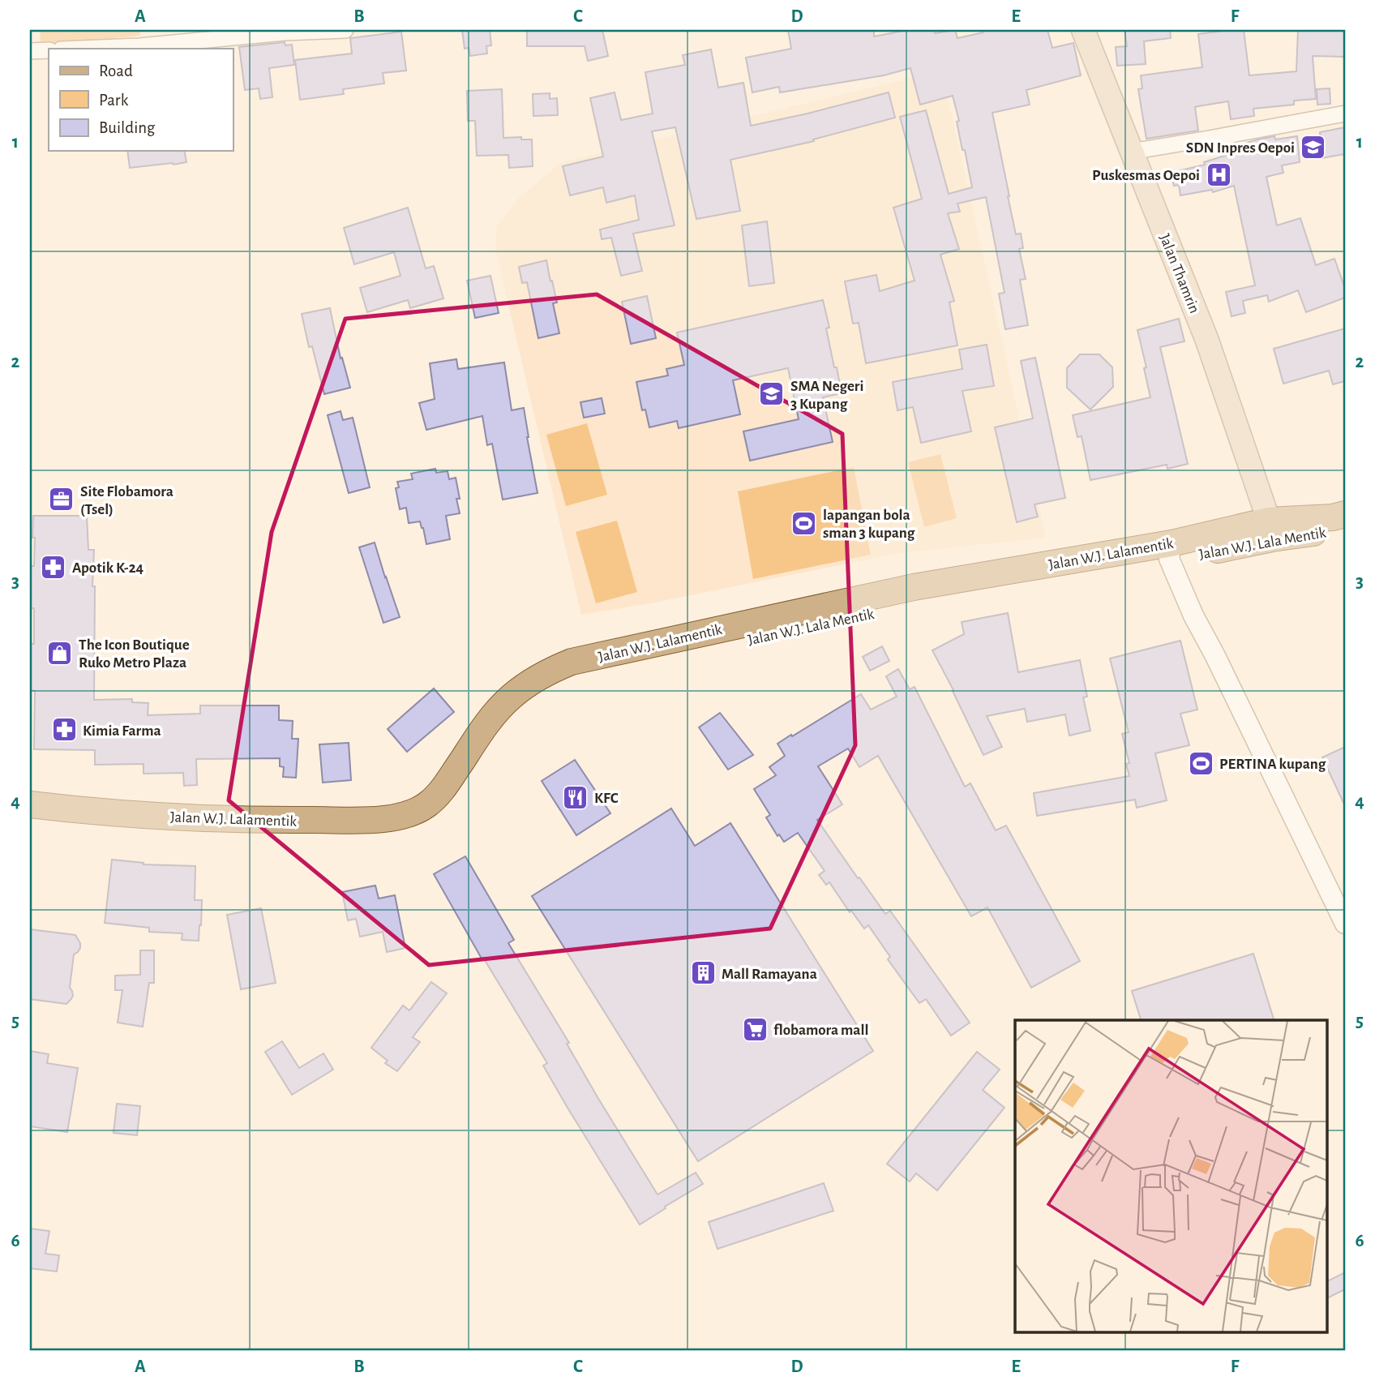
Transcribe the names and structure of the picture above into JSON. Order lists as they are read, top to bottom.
{
  "streets": {
    "main road": ["Jalan Thamrin", "Jalan W.J. Lala Mentik", "Jalan W.J. Lalamentik"]
  },
  "crossings": [
    ["Jalan Thamrin", "Jalan W.J. Lala Mentik"],
    ["Jalan W.J. Lala Mentik", "Jalan W.J. Lalamentik"]
  ],
  "places": {
    "school or university": ["SDN Inpres Oepoi", "SMA Negeri 3 Kupang"],
    "hospital": ["Puskesmas Oepoi"],
    "office": ["Site Flobamora (Tsel)"],
    "sports": ["lapangan bola sman 3 kupang", "PERTINA kupang"],
    "pharmacy": ["Apotik K-24", "Kimia Farma"],
    "shop": ["The Icon Boutique Ruko Metro Plaza"],
    "restaurant": ["KFC"],
    "building": ["Mall Ramayana"],
    "supermarket": ["flobamora mall"]
  },
  "legend": ["Road", "Park", "Building"],
  "grid": {
    "columns": [
      "A",
      "B",
      "C",
      "D",
      "E",
      "F"
    ],
    "rows": [
      "1",
      "2",
      "3",
      "4",
      "5",
      "6"
    ]
  }
}
